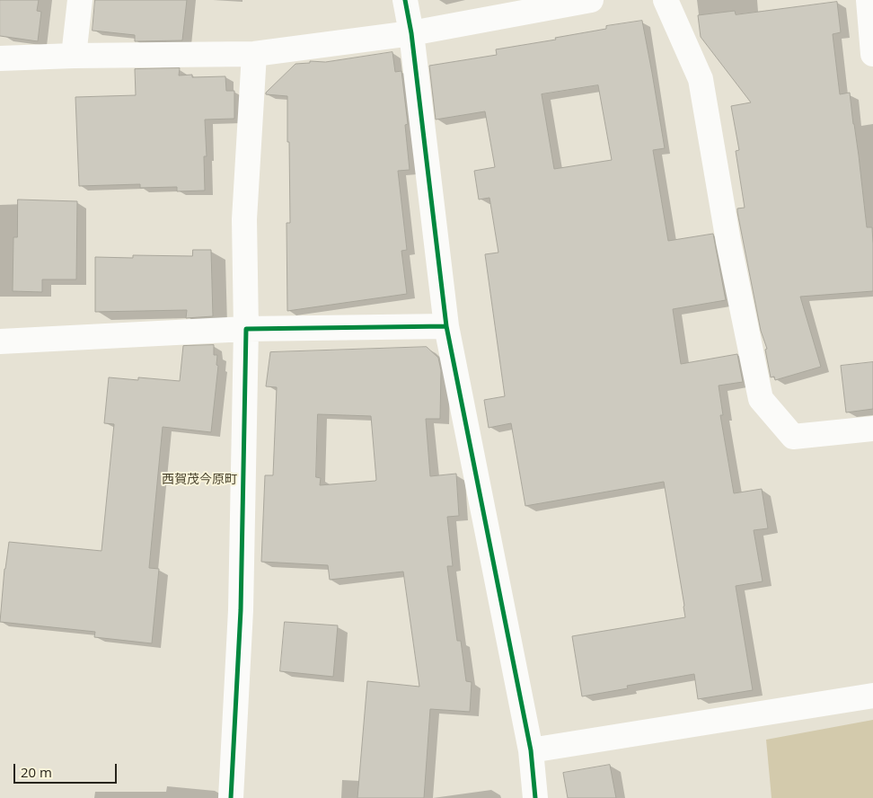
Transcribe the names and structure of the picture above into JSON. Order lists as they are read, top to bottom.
{
  "districts": ["西賀茂今原町"],
  "scale_bar": "20 m"
}
